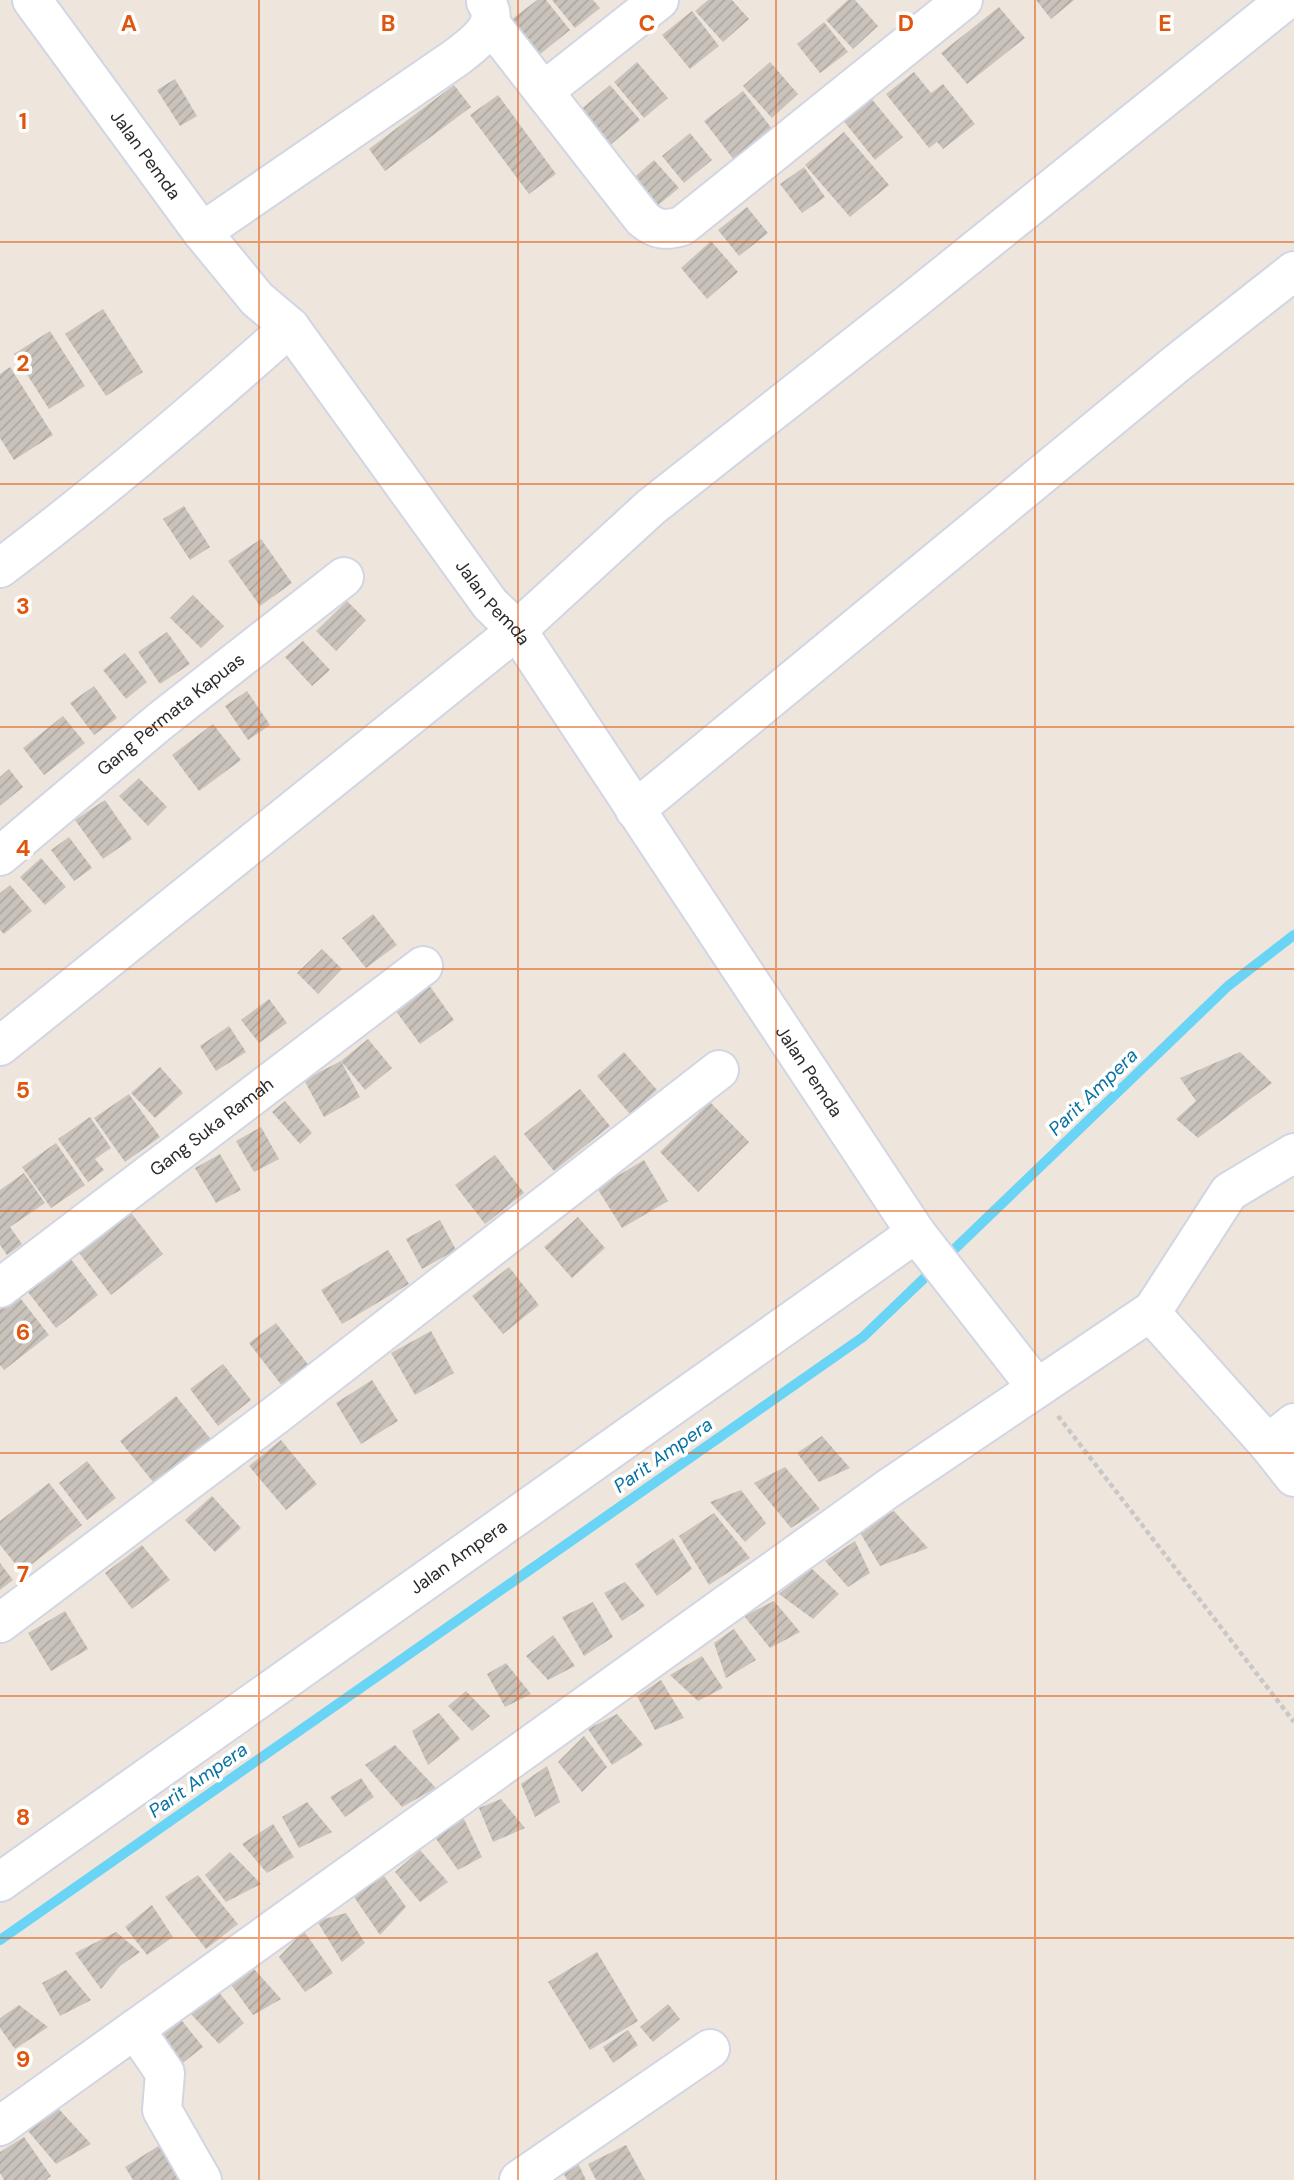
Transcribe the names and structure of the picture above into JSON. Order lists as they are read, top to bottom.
{
  "streets": {
    "street": [
      "Jalan Pemda",
      "Gang Permata Kapuas",
      "Gang Suka Ramah",
      "Jalan Ampera"
    ]
  },
  "crossings": [
    ["Jalan Pemda", "Jalan Ampera"]
  ],
  "water": ["Parit Ampera"],
  "grid": {
    "columns": [
      "A",
      "B",
      "C",
      "D",
      "E"
    ],
    "rows": [
      "1",
      "2",
      "3",
      "4",
      "5",
      "6",
      "7",
      "8",
      "9"
    ]
  }
}
